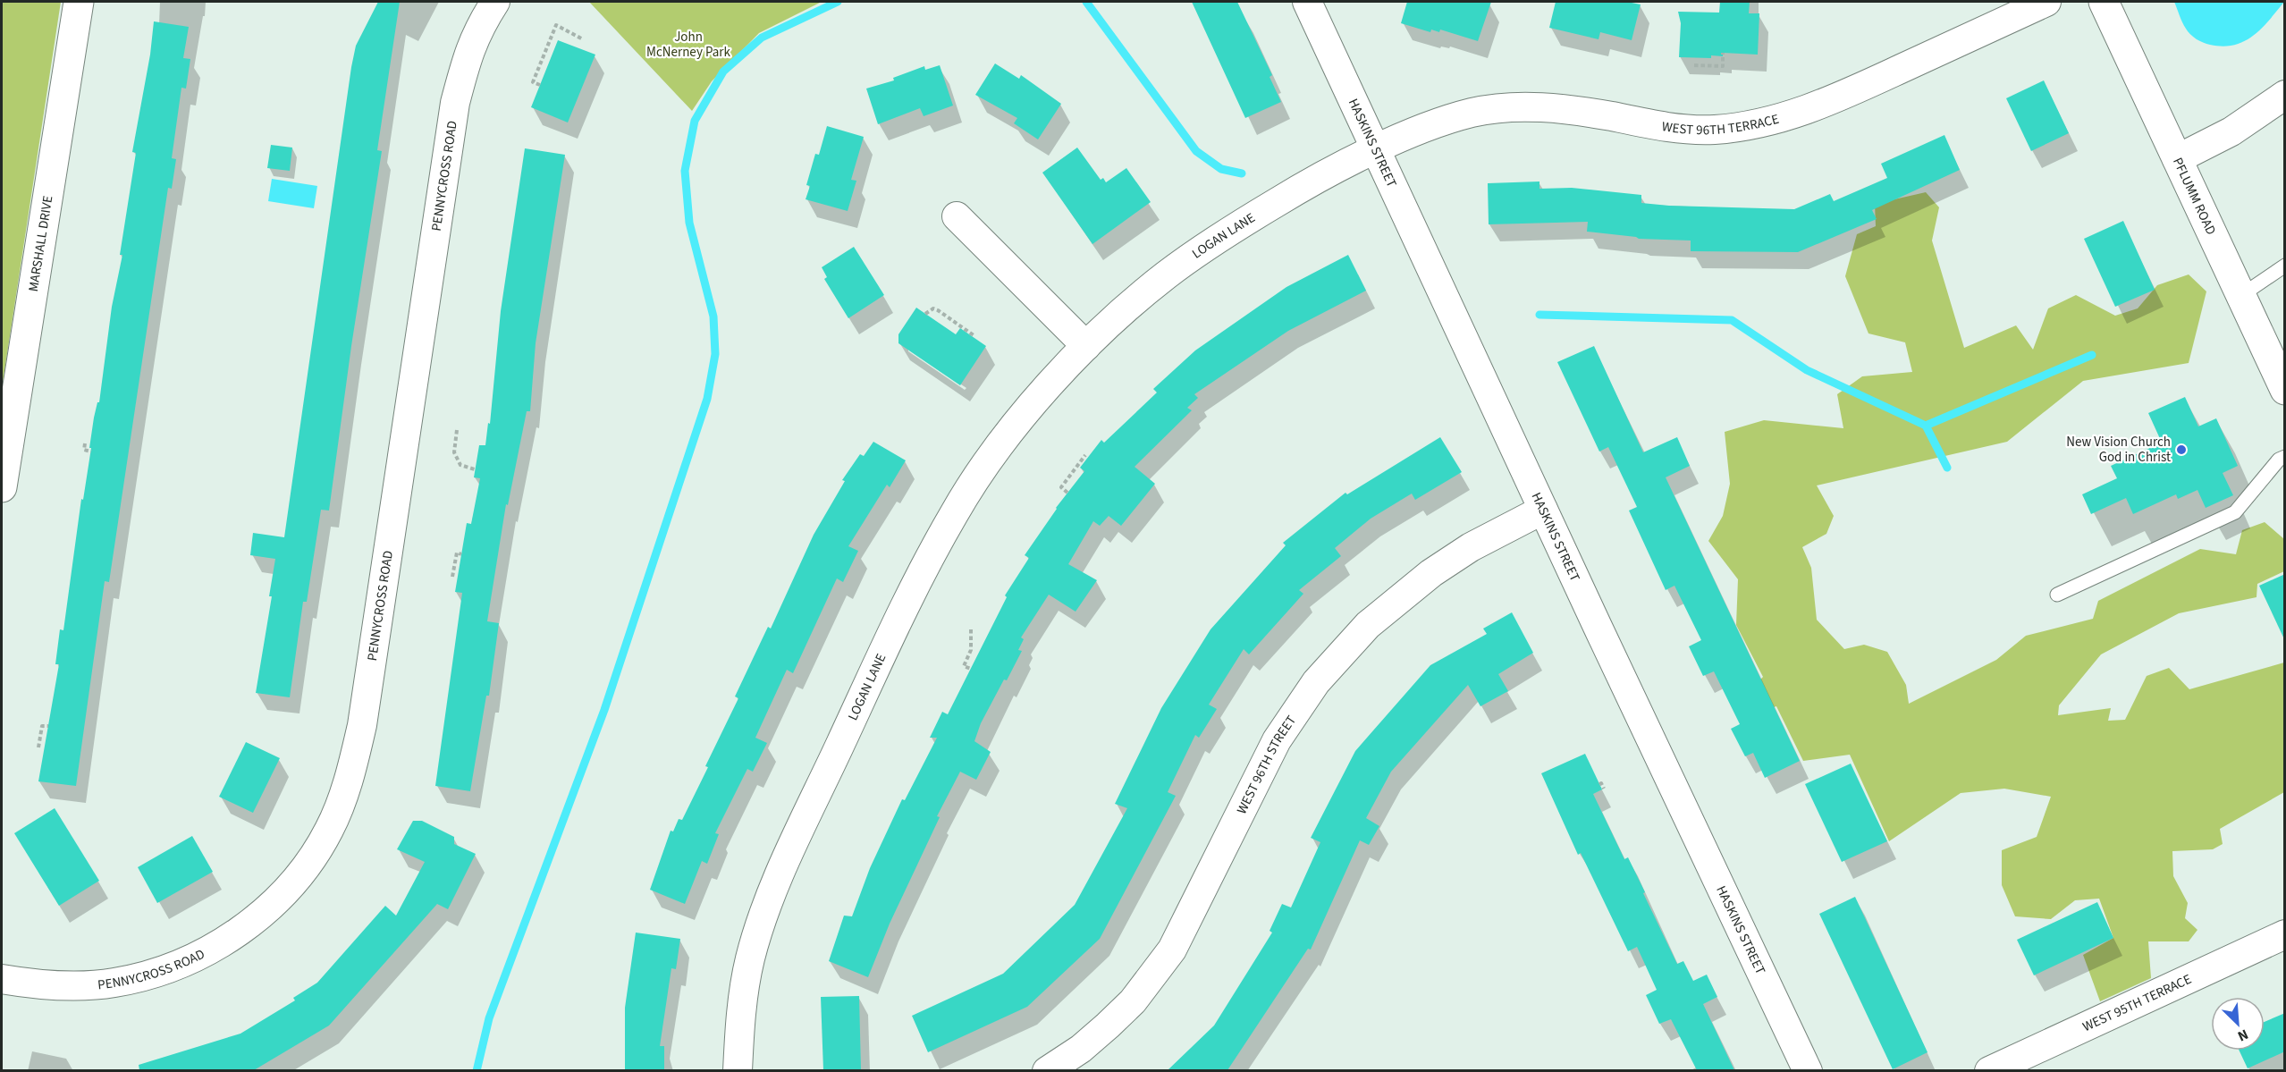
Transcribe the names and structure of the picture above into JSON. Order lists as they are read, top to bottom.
{
  "streets": {
    "street": [
      "WEST 96TH TERRACE",
      "HASKINS STREET",
      "PENNYCROSS ROAD",
      "PFLUMM ROAD",
      "LOGAN LANE",
      "MARSHALL DRIVE",
      "WEST 96TH STREET",
      "WEST 95TH TERRACE"
    ]
  },
  "crossings": [
    ["WEST 96TH TERRACE", "HASKINS STREET"],
    ["WEST 96TH TERRACE", "LOGAN LANE"],
    ["HASKINS STREET", "LOGAN LANE"],
    ["HASKINS STREET", "WEST 96TH STREET"]
  ],
  "parks": ["John McNerney Park"],
  "places": ["New Vision Church God in Christ"],
  "north": "bottom right"
}
